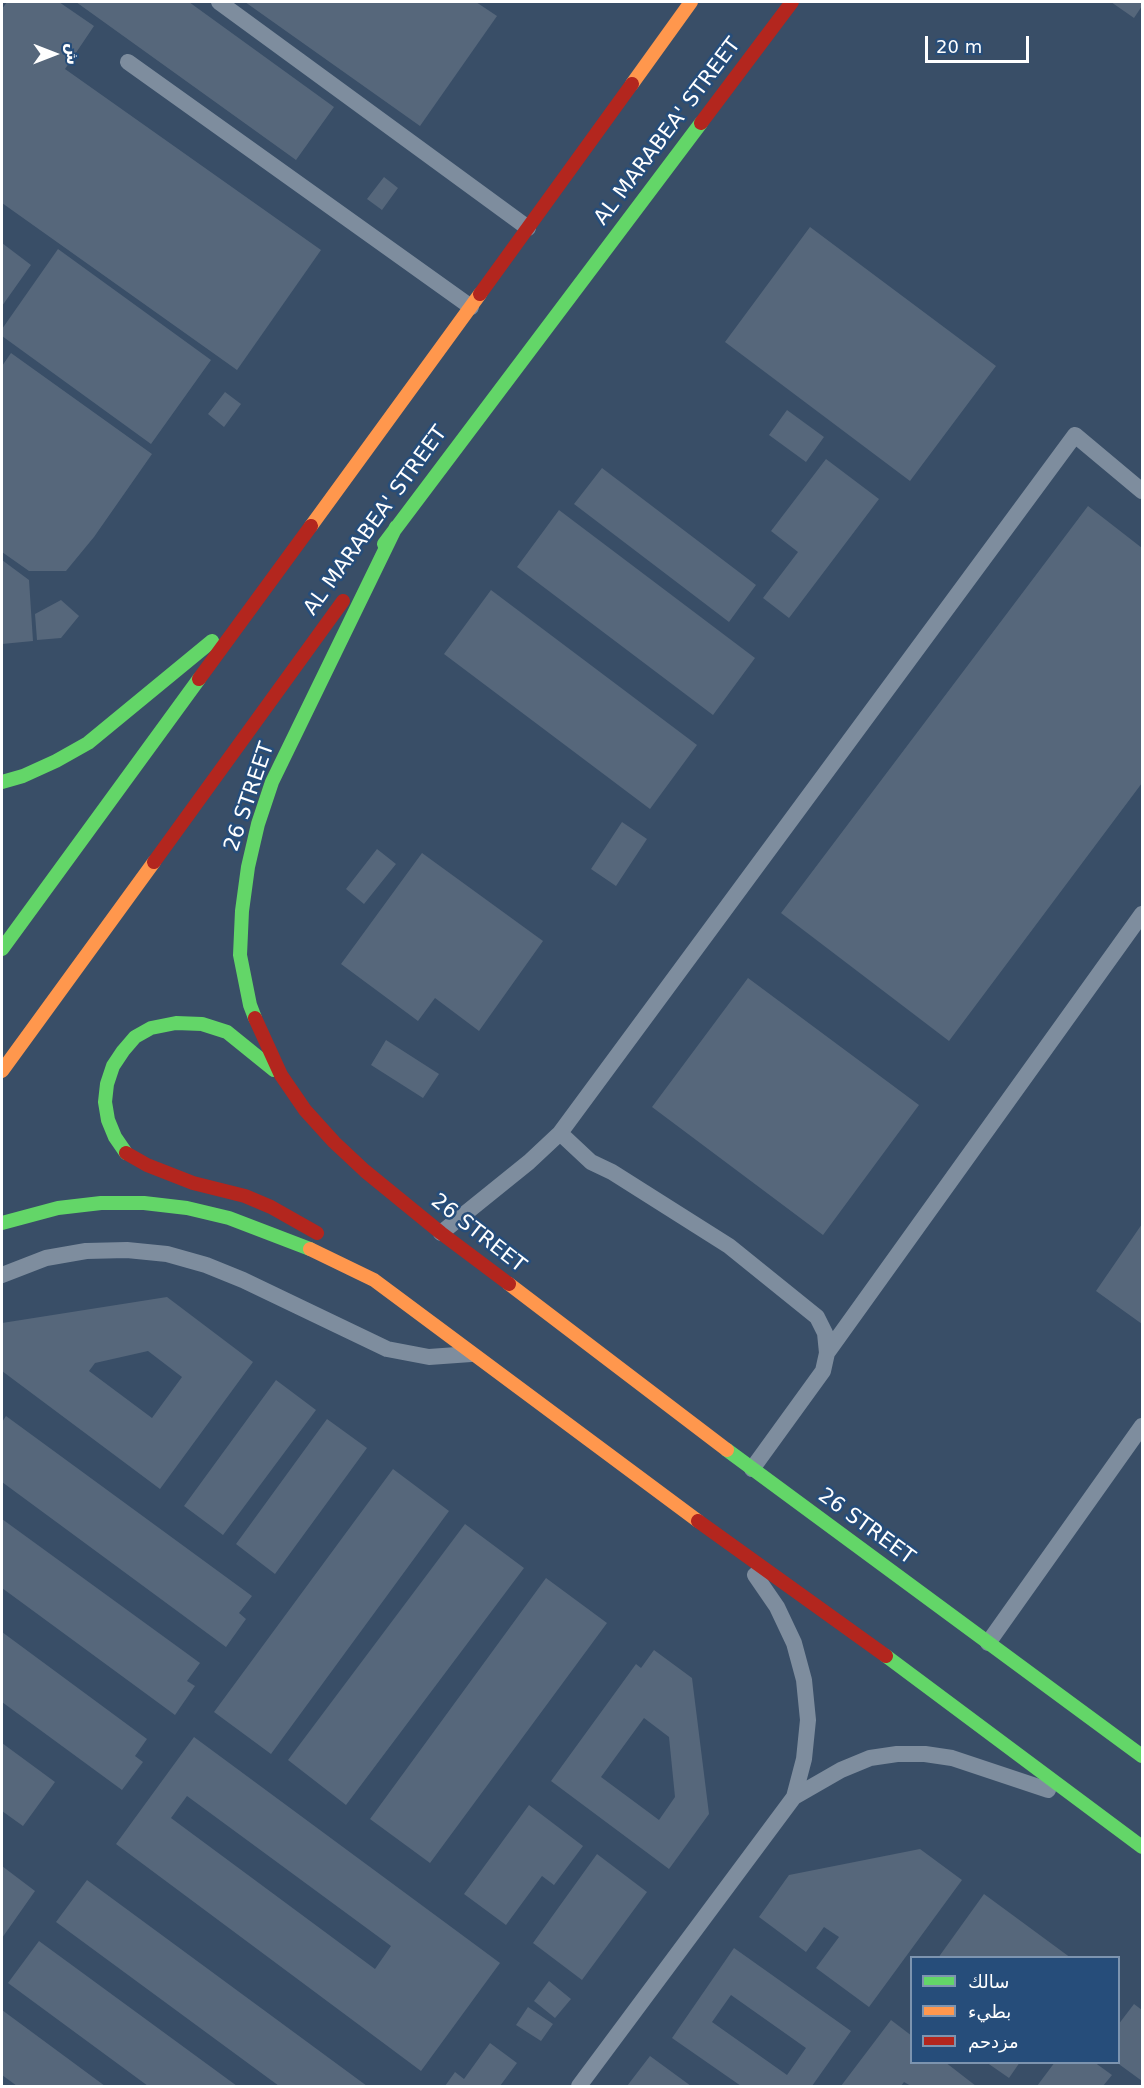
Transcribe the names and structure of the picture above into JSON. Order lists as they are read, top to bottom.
{
  "streets": {
    "street": ["AL MARABEA' STREET", "26 STREET"]
  },
  "crossings": [
    ["AL MARABEA' STREET", "26 STREET"]
  ],
  "legend": ["سالك", "بطيء", "مزدحم"],
  "scale_bar": "20 m",
  "north": "right"
}
